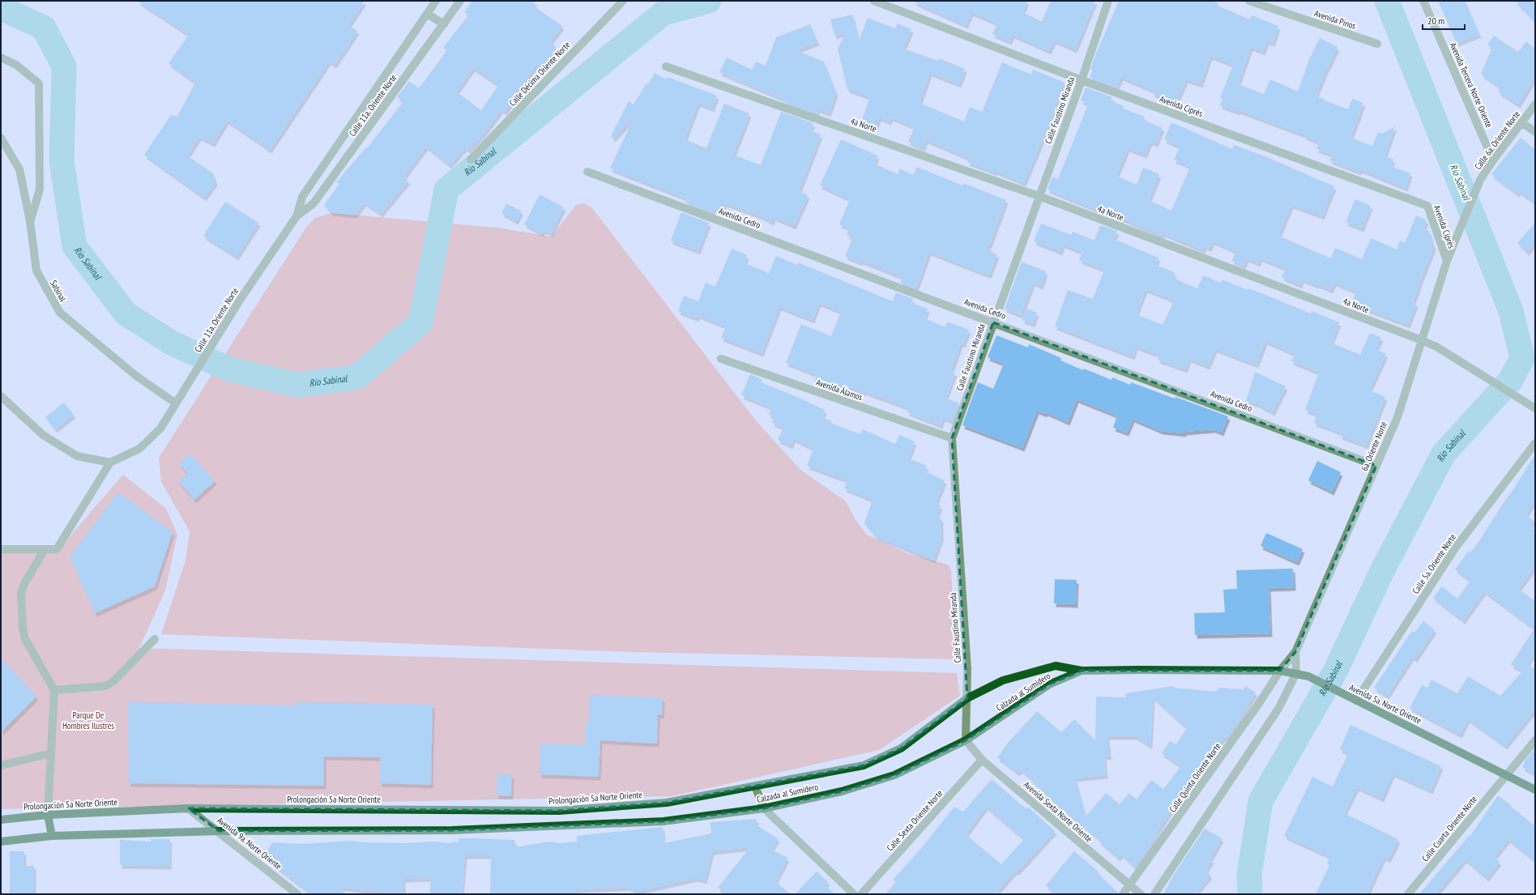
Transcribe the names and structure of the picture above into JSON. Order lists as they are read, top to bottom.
{
  "streets": {
    "main road": ["Calzada al Sumidero", "Avenida 5a. Norte Oriente", "Prolongación 5a Norte Oriente"],
    "street": [
      "Avenida Pinos",
      "Calle Décima Oriente Norte",
      "Avenida Tercera Norte Oriente",
      "Calle 11a. Oriente Norte",
      "Avenida Ciprés",
      "Calle Faustino Miranda",
      "4a Norte",
      "Calle 6a. Oriente Norte",
      "Avenida Cedro",
      "Sabinal",
      "Avenida Álamos",
      "6a. Oriente Norte",
      "Calle 5a. Oriente Norte",
      "Calle Quinta Oriente Norte",
      "Avenida Sexta Norte Oriente",
      "Calle Sexta Oriente Norte",
      "Calle Cuarta Oriente Norte",
      "Avenida 9a. Norte Oriente"
    ]
  },
  "crossings": [
    ["Avenida Tercera Norte Oriente", "Calle 6a. Oriente Norte"],
    ["Calle 11a. Oriente Norte", "Sabinal"],
    ["Avenida Ciprés", "Calle Faustino Miranda"],
    ["Avenida Ciprés", "6a. Oriente Norte"],
    ["Calle Faustino Miranda", "4a Norte"],
    ["Calle Faustino Miranda", "Avenida Cedro"],
    ["Calle Faustino Miranda", "Avenida Álamos"],
    ["Calle Faustino Miranda", "Calzada al Sumidero"],
    ["Calle Faustino Miranda", "Avenida Sexta Norte Oriente"],
    ["4a Norte", "6a. Oriente Norte"],
    ["Calle 6a. Oriente Norte", "6a. Oriente Norte"],
    ["Avenida Cedro", "6a. Oriente Norte"],
    ["6a. Oriente Norte", "Avenida 5a. Norte Oriente"],
    ["6a. Oriente Norte", "Calle Quinta Oriente Norte"],
    ["Calle 5a. Oriente Norte", "Avenida 5a. Norte Oriente"],
    ["Calzada al Sumidero", "Avenida 5a. Norte Oriente"],
    ["Calzada al Sumidero", "Prolongación 5a Norte Oriente"],
    ["Calzada al Sumidero", "Avenida Sexta Norte Oriente"],
    ["Calzada al Sumidero", "Avenida 9a. Norte Oriente"],
    ["Avenida 5a. Norte Oriente", "Calle Quinta Oriente Norte"],
    ["Avenida 5a. Norte Oriente", "Calle Cuarta Oriente Norte"],
    ["Calle Quinta Oriente Norte", "Avenida Sexta Norte Oriente"],
    ["Prolongación 5a Norte Oriente", "Avenida 9a. Norte Oriente"],
    ["Avenida Sexta Norte Oriente", "Calle Sexta Oriente Norte"]
  ],
  "water": ["Río Sabinal"],
  "parks": ["Parque De Hombres Ilustres"],
  "scale_bar": "20 m"
}
